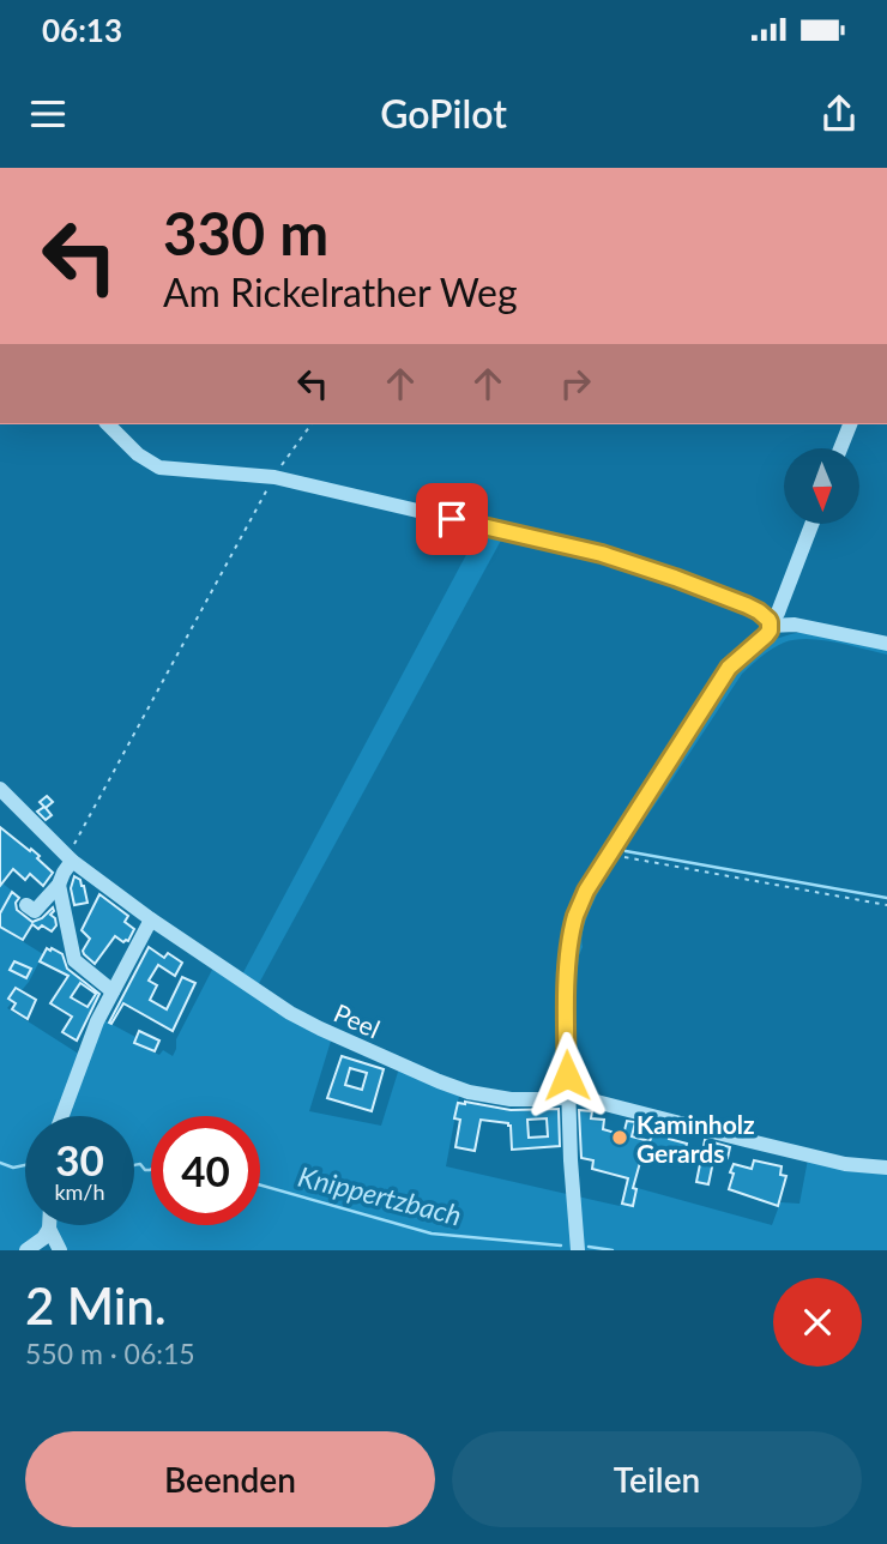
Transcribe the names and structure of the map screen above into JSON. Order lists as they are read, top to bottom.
{
  "streets": {
    "street": ["Peel"]
  },
  "water": ["Knippertzbach"],
  "places": ["Kaminholz Gerards"],
  "north": "bottom",
  "page": {
    "status": "06:13",
    "header": "GoPilot",
    "turn": ["330 m", "Am Rickelrather Weg"],
    "speed": "30 km/h",
    "limit": "40",
    "heading": ["2 Min.", "550 m · 06:15"],
    "buttons": ["Beenden", "Teilen"]
  }
}
